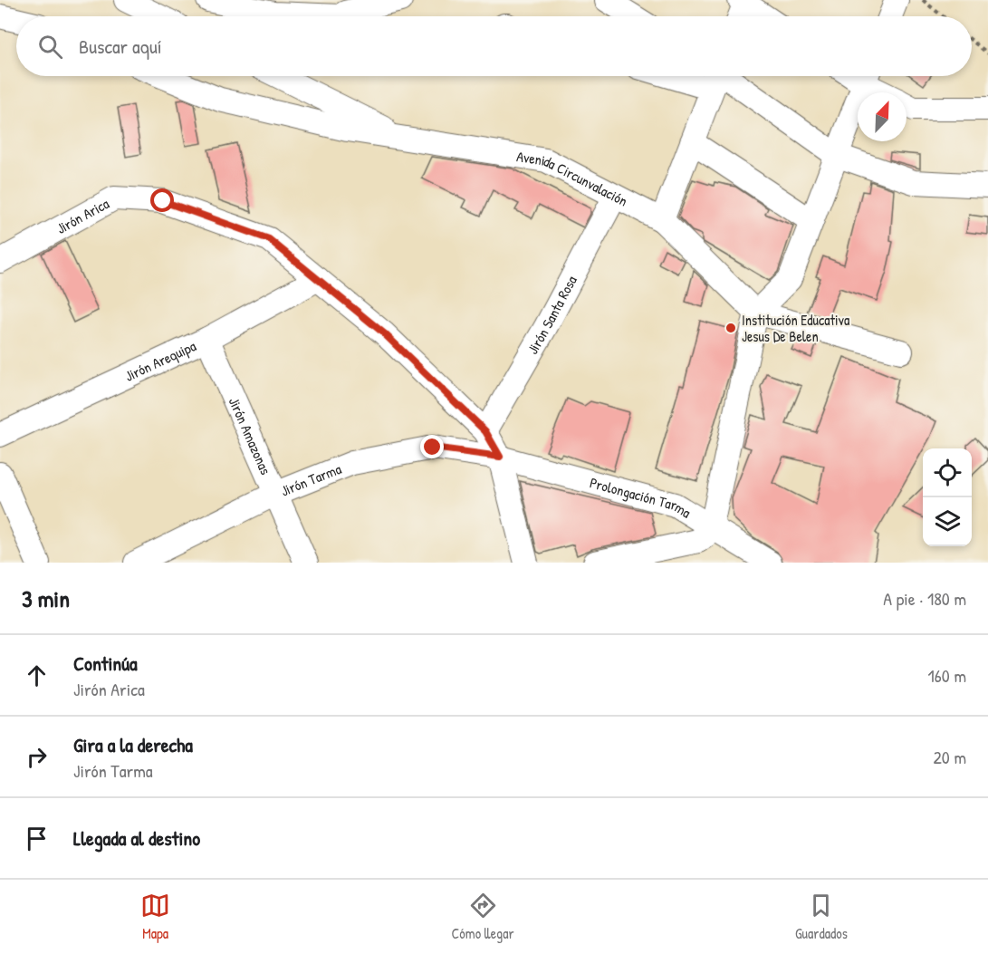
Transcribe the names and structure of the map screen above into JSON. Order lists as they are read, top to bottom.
{
  "streets": {
    "street": [
      "Avenida Circunvalación",
      "Jirón Arica",
      "Jirón Santa Rosa",
      "Jirón Arequipa",
      "Jirón Amazonas",
      "Jirón Tarma",
      "Prolongación Tarma"
    ]
  },
  "crossings": [
    ["Avenida Circunvalación", "Jirón Santa Rosa"],
    ["Jirón Arica", "Jirón Santa Rosa"],
    ["Jirón Arica", "Jirón Arequipa"],
    ["Jirón Arica", "Jirón Tarma"],
    ["Jirón Arica", "Prolongación Tarma"],
    ["Jirón Arequipa", "Jirón Amazonas"],
    ["Jirón Amazonas", "Jirón Tarma"],
    ["Jirón Tarma", "Prolongación Tarma"]
  ],
  "places": ["Institución Educativa Jesus De Belen"],
  "north": "top right",
  "page": {
    "search": "Buscar aquí",
    "heading": ["3 min", "A pie · 180 m"],
    "list": [
      ["Continúa", "Jirón Arica", "160 m"],
      ["Gira a la derecha", "Jirón Tarma", "20 m"],
      "Llegada al destino"
    ],
    "nav": ["Mapa", "Cómo llegar", "Guardados"]
  }
}
